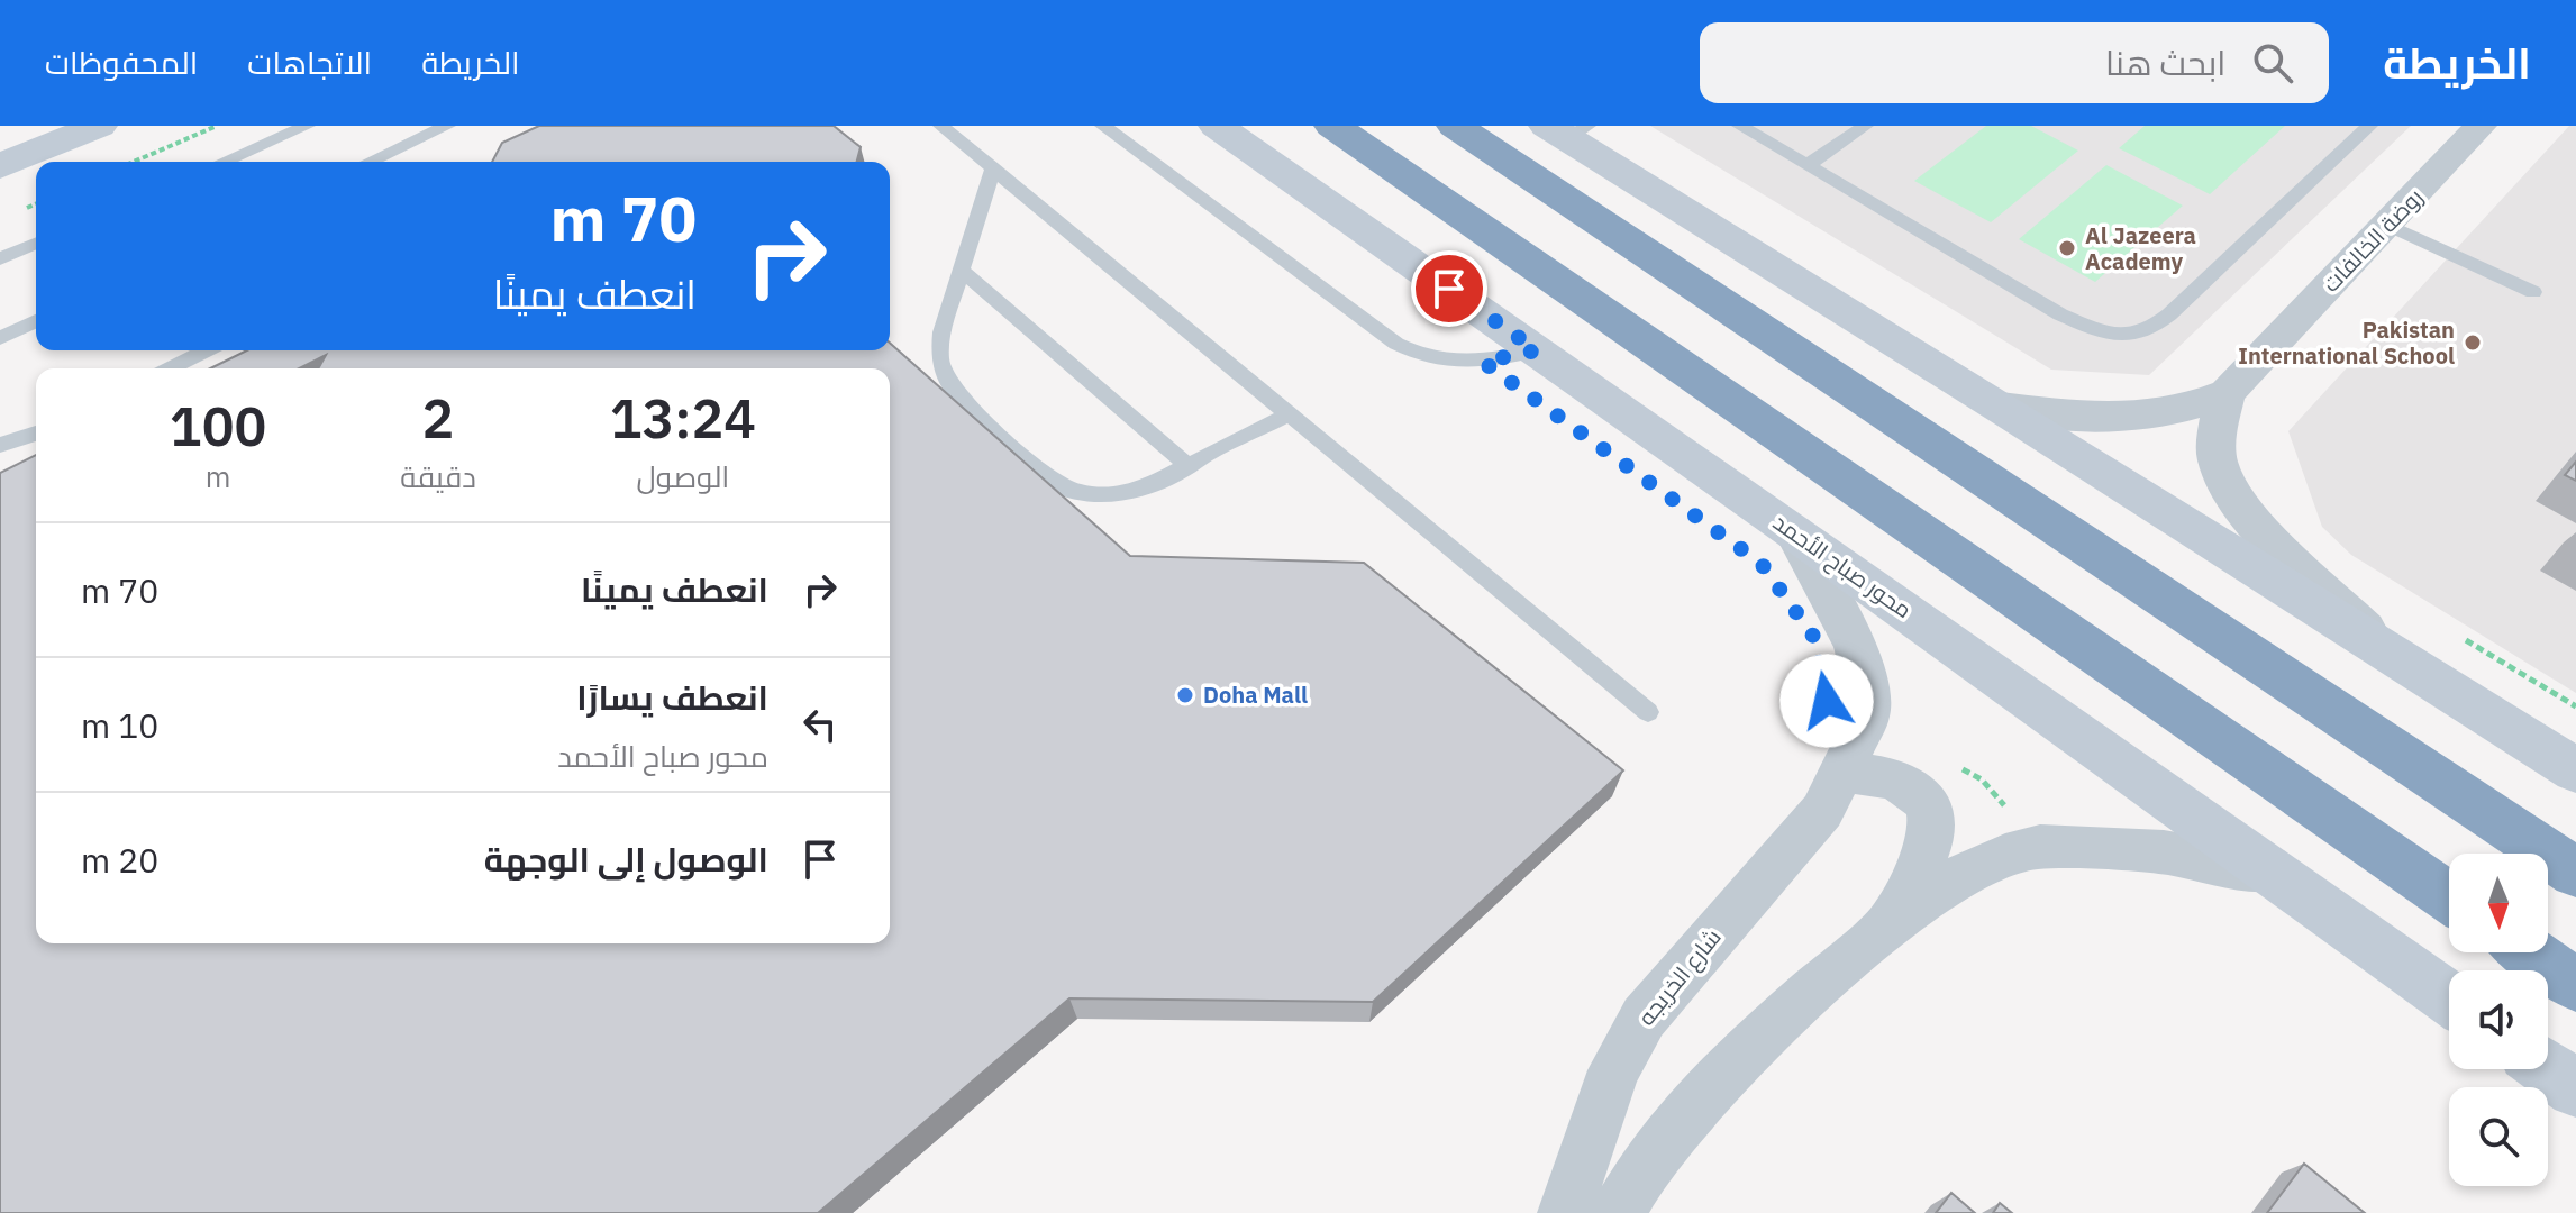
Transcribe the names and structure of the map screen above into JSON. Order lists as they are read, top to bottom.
{
  "streets": {
    "street": ["روضة الخالفات", "محور صباح الأحمد", "شارع الخريجه"]
  },
  "crossings": [
    ["محور صباح الأحمد", "شارع الخريجه"]
  ],
  "places": ["Al Jazeera Academy", "Pakistan International School", "Doha Mall"],
  "north": "bottom",
  "page": {
    "header": "الخريطة",
    "search": "ابحث هنا",
    "nav": ["الخريطة", "الاتجاهات", "المحفوظات"],
    "turn": ["70 m", "انعطف يمينًا"],
    "eta": [
      "13:24",
      "الوصول",
      "2",
      "دقيقة",
      "100",
      "m"
    ],
    "list": [
      {
        "name": "انعطف يمينًا",
        "value": "70 m"
      },
      {
        "name": "انعطف يسارًا",
        "note": "محور صباح الأحمد",
        "value": "10 m"
      },
      {
        "name": "الوصول إلى الوجهة",
        "value": "20 m"
      }
    ]
  }
}
